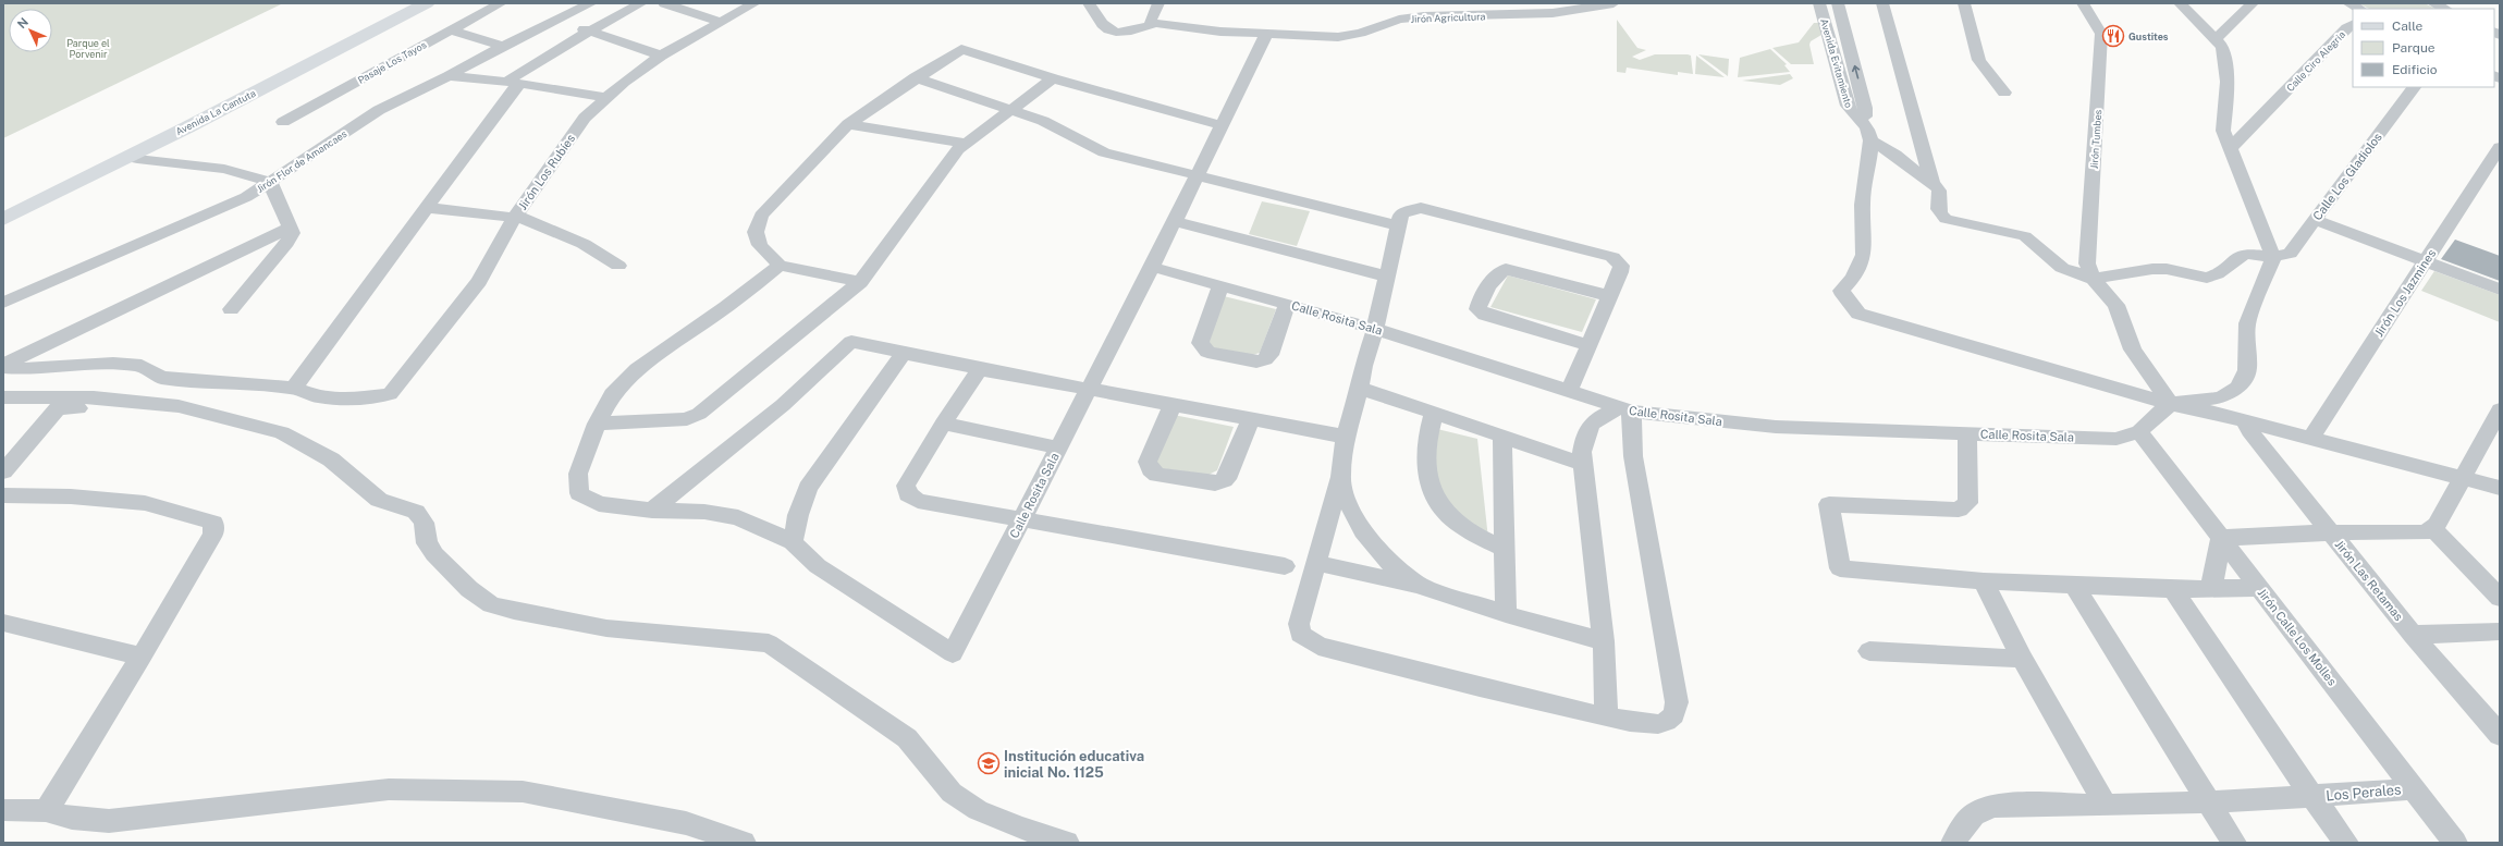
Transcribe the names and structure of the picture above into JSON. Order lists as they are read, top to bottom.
{
  "streets": {
    "main road": ["Avenida La Cantuta"],
    "street": [
      "Jirón Agricultura",
      "Calle Ciro Alegria",
      "Pasaje Los Tayos",
      "Avenida Evitamiento",
      "Jirón Tumbes",
      "Jirón Flor de Amancaes",
      "Jirón Los Rubíes",
      "Calle Los Gladiolos",
      "Jirón Los Jazmines",
      "Calle Rosita Sala",
      "Jirón Las Retamas",
      "Jirón Calle Los Molles",
      "Los Perales"
    ]
  },
  "crossings": [
    ["Jirón Agricultura", "Calle Rosita Sala"],
    ["Calle Rosita Sala", "Jirón Calle Los Molles"],
    ["Jirón Calle Los Molles", "Los Perales"]
  ],
  "parks": ["Parque el Porvenir"],
  "places": {
    "restaurant": ["Gustites"],
    "school or university": ["Institución educativa inicial No. 1125"]
  },
  "legend": ["Calle", "Parque", "Edificio"],
  "north": "top left"
}
